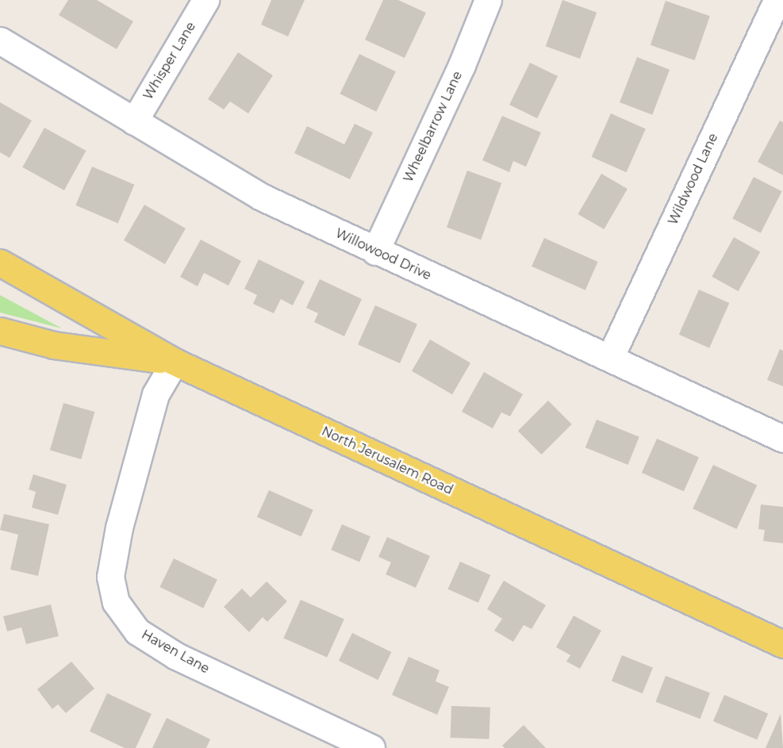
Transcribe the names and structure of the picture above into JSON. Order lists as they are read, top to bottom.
{
  "streets": {
    "main road": ["North Jerusalem Road"],
    "street": [
      "Whisper Lane",
      "Wheelbarrow Lane",
      "Wildwood Lane",
      "Willowood Drive",
      "Haven Lane"
    ]
  },
  "crossings": [
    ["Whisper Lane", "Willowood Drive"],
    ["Wheelbarrow Lane", "Willowood Drive"],
    ["Wildwood Lane", "Willowood Drive"],
    ["North Jerusalem Road", "Haven Lane"]
  ]
}
